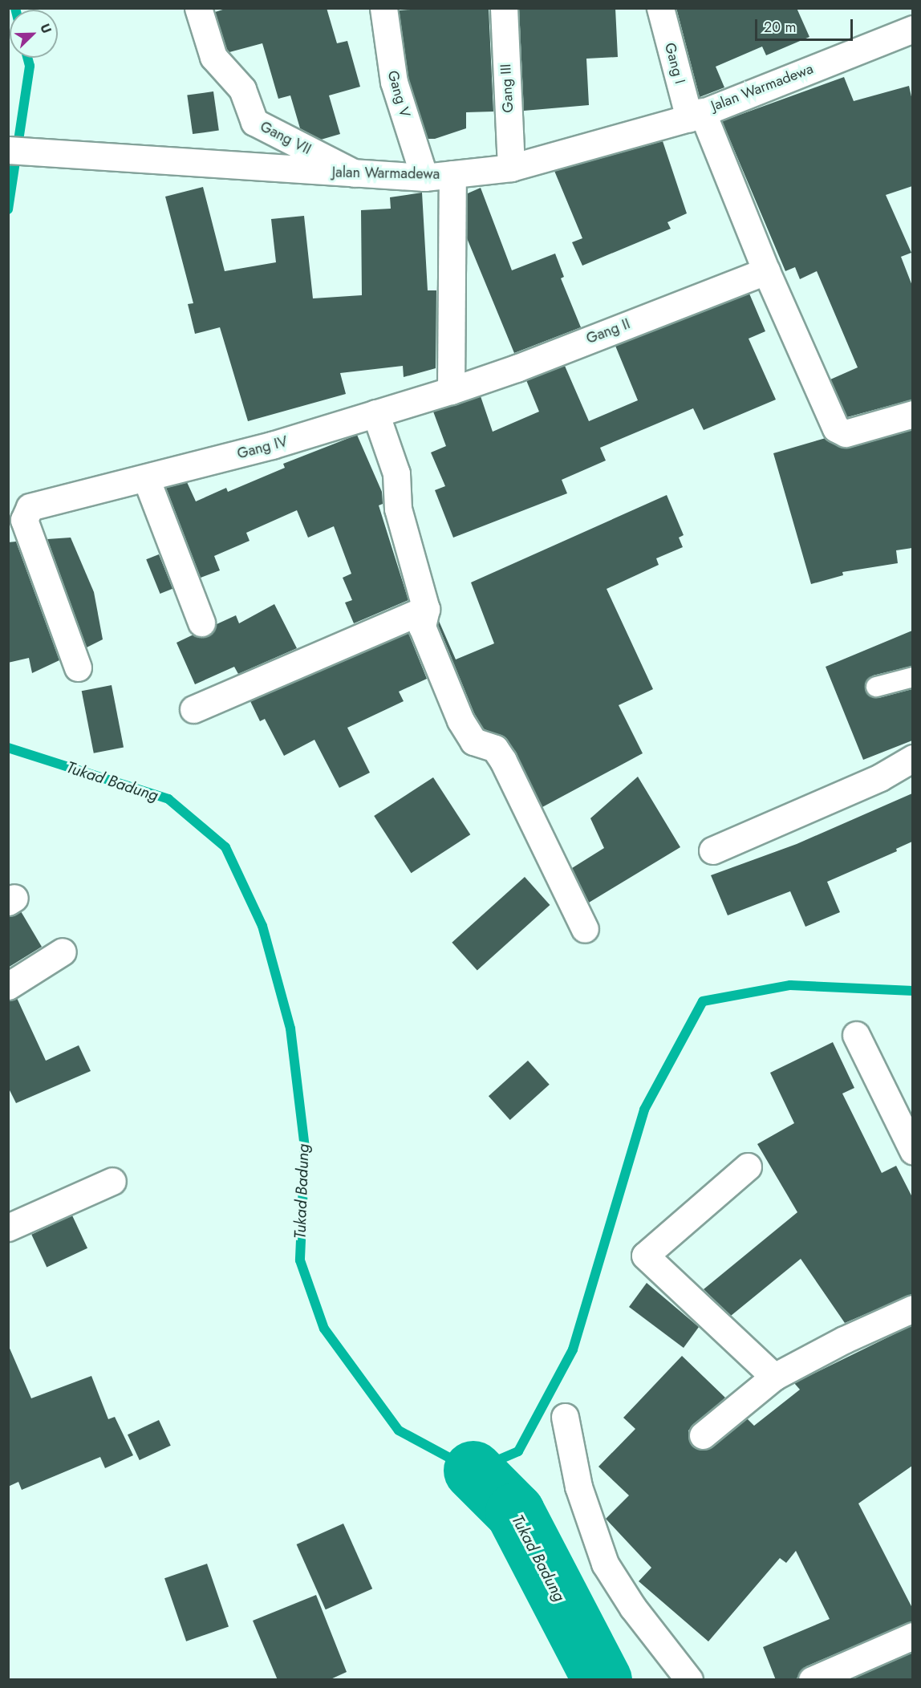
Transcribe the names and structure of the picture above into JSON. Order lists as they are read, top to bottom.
{
  "streets": {
    "street": [
      "Gang I",
      "Jalan Warmadewa",
      "Gang III",
      "Gang V",
      "Gang VII",
      "Gang II",
      "Gang IV"
    ]
  },
  "crossings": [
    ["Gang I", "Jalan Warmadewa"],
    ["Jalan Warmadewa", "Gang III"],
    ["Jalan Warmadewa", "Gang V"],
    ["Jalan Warmadewa", "Gang VII"],
    ["Gang II", "Gang IV"]
  ],
  "water": ["Tukad Badung"],
  "scale_bar": "20 m",
  "north": "top right"
}
